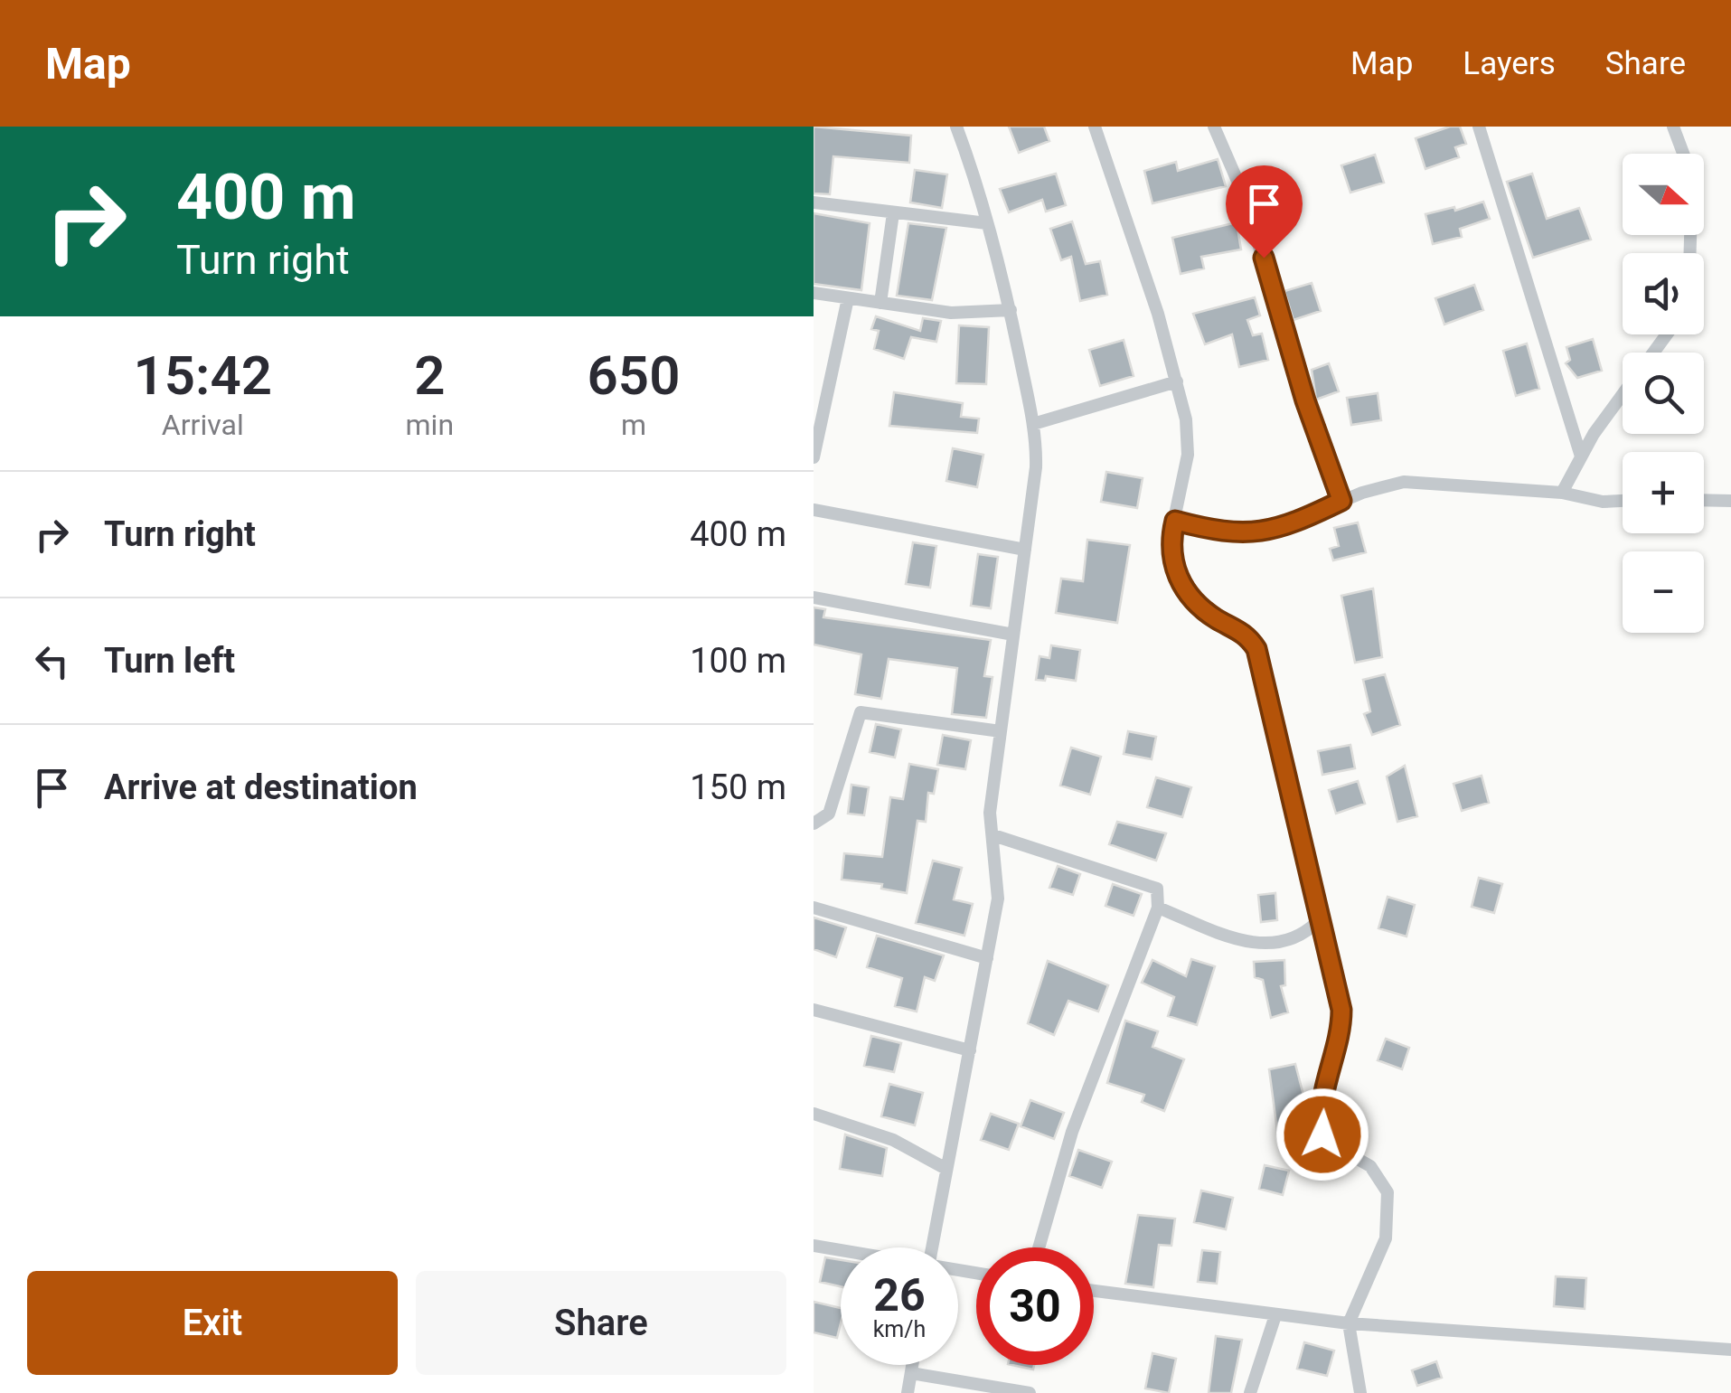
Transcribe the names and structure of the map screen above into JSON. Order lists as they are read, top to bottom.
{
  "north": "right",
  "page": {
    "header": "Map",
    "nav": ["Map", "Layers", "Share"],
    "turn": ["400 m", "Turn right"],
    "map_buttons": ["+", "−"],
    "eta": [
      "15:42",
      "Arrival",
      "2",
      "min",
      "650",
      "m"
    ],
    "list": [
      {
        "name": "Turn right",
        "value": "400 m"
      },
      {
        "name": "Turn left",
        "value": "100 m"
      },
      {
        "name": "Arrive at destination",
        "value": "150 m"
      }
    ],
    "speed": "26 km/h",
    "limit": "30",
    "buttons": ["Exit", "Share"]
  }
}
